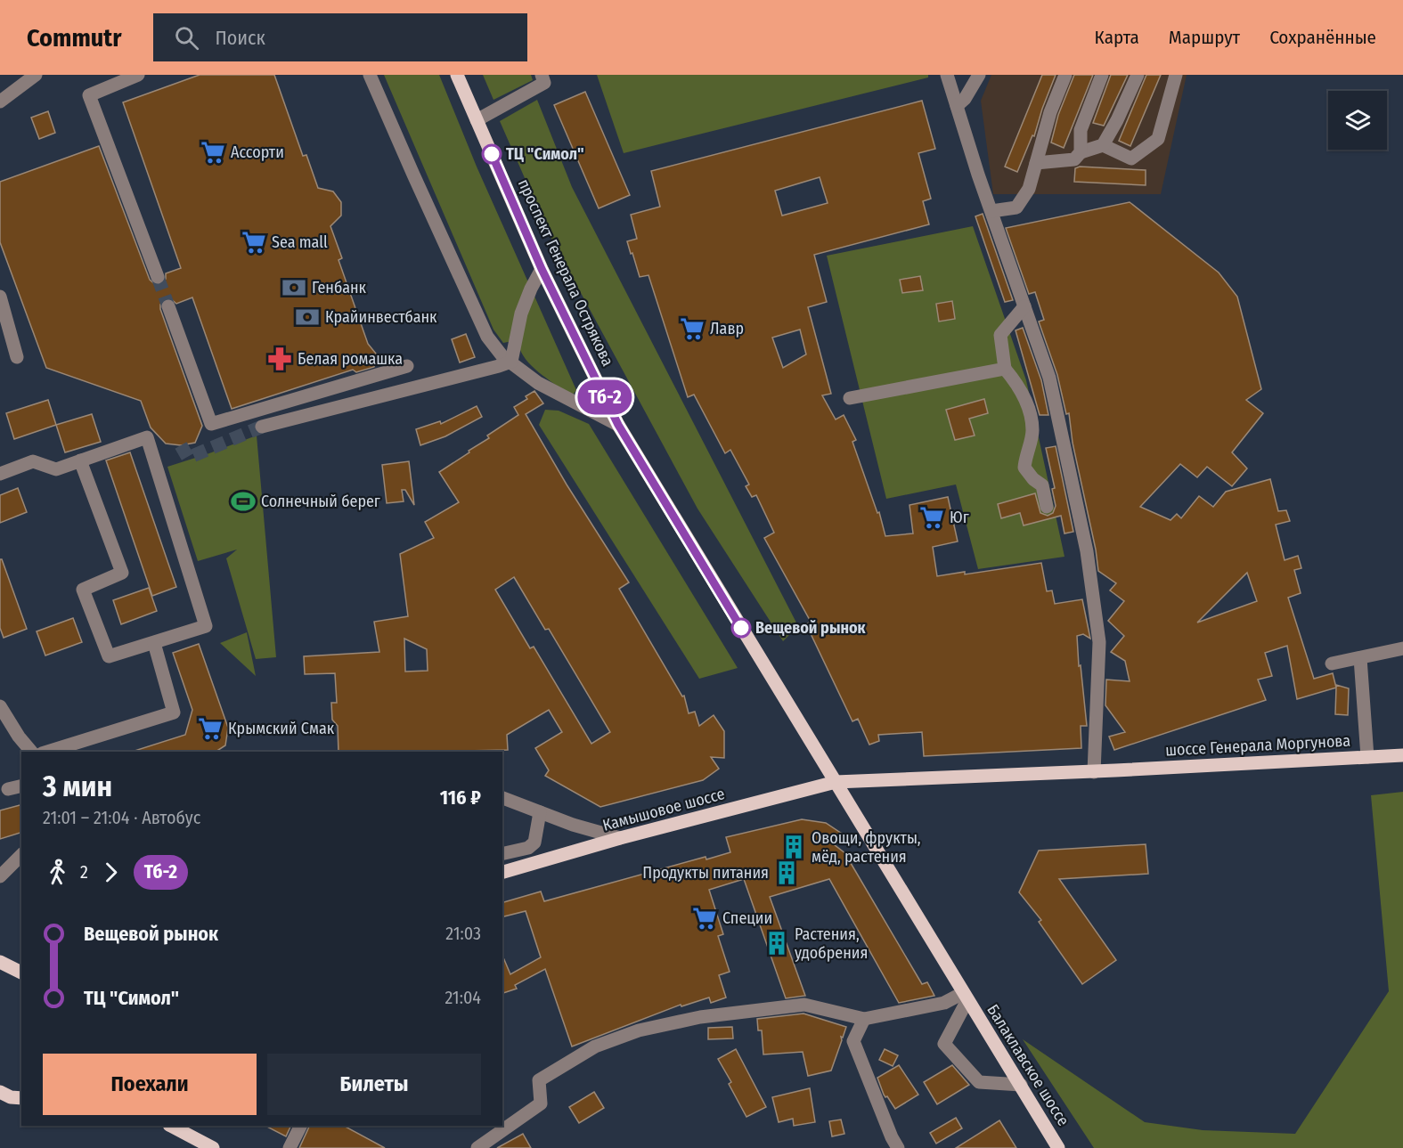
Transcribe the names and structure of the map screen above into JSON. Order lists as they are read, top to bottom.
{
  "streets": {
    "main road": [
      "проспект Генерала Острякова",
      "шоссе Генерала Моргунова",
      "Камышовое шоссе",
      "Балаклавское шоссе"
    ]
  },
  "crossings": [
    ["проспект Генерала Острякова", "Камышовое шоссе"],
    ["проспект Генерала Острякова", "Балаклавское шоссе"],
    ["шоссе Генерала Моргунова", "Камышовое шоссе"],
    ["Камышовое шоссе", "Балаклавское шоссе"]
  ],
  "places": {
    "supermarket": [
      "Ассорти",
      "Sea mall",
      "Лавр",
      "Юг",
      "Крымский Смак",
      "Специи"
    ],
    "other": ["ТЦ \"Симол\"", "Вещевой рынок"],
    "bank": ["Генбанк", "Крайинвестбанк"],
    "pharmacy": ["Белая ромашка"],
    "sports": ["Солнечный берег"],
    "building": ["Овощи, фрукты, мёд, растения", "Продукты питания", "Растения, удобрения"]
  },
  "lines": ["bus line Тб-2"],
  "page": {
    "header": "Commutr",
    "search": "Поиск",
    "nav": ["Карта", "Маршрут", "Сохранённые"],
    "on_map": "Тб-2",
    "heading": ["3 мин", "21:01 – 21:04 · Автобус", "116 ₽"],
    "legs": ["2", "Тб-2"],
    "list": [
      {
        "name": "Вещевой рынок",
        "value": "21:03"
      },
      {
        "name": "ТЦ \"Симол\"",
        "value": "21:04"
      }
    ],
    "buttons": ["Поехали", "Билеты"]
  }
}
